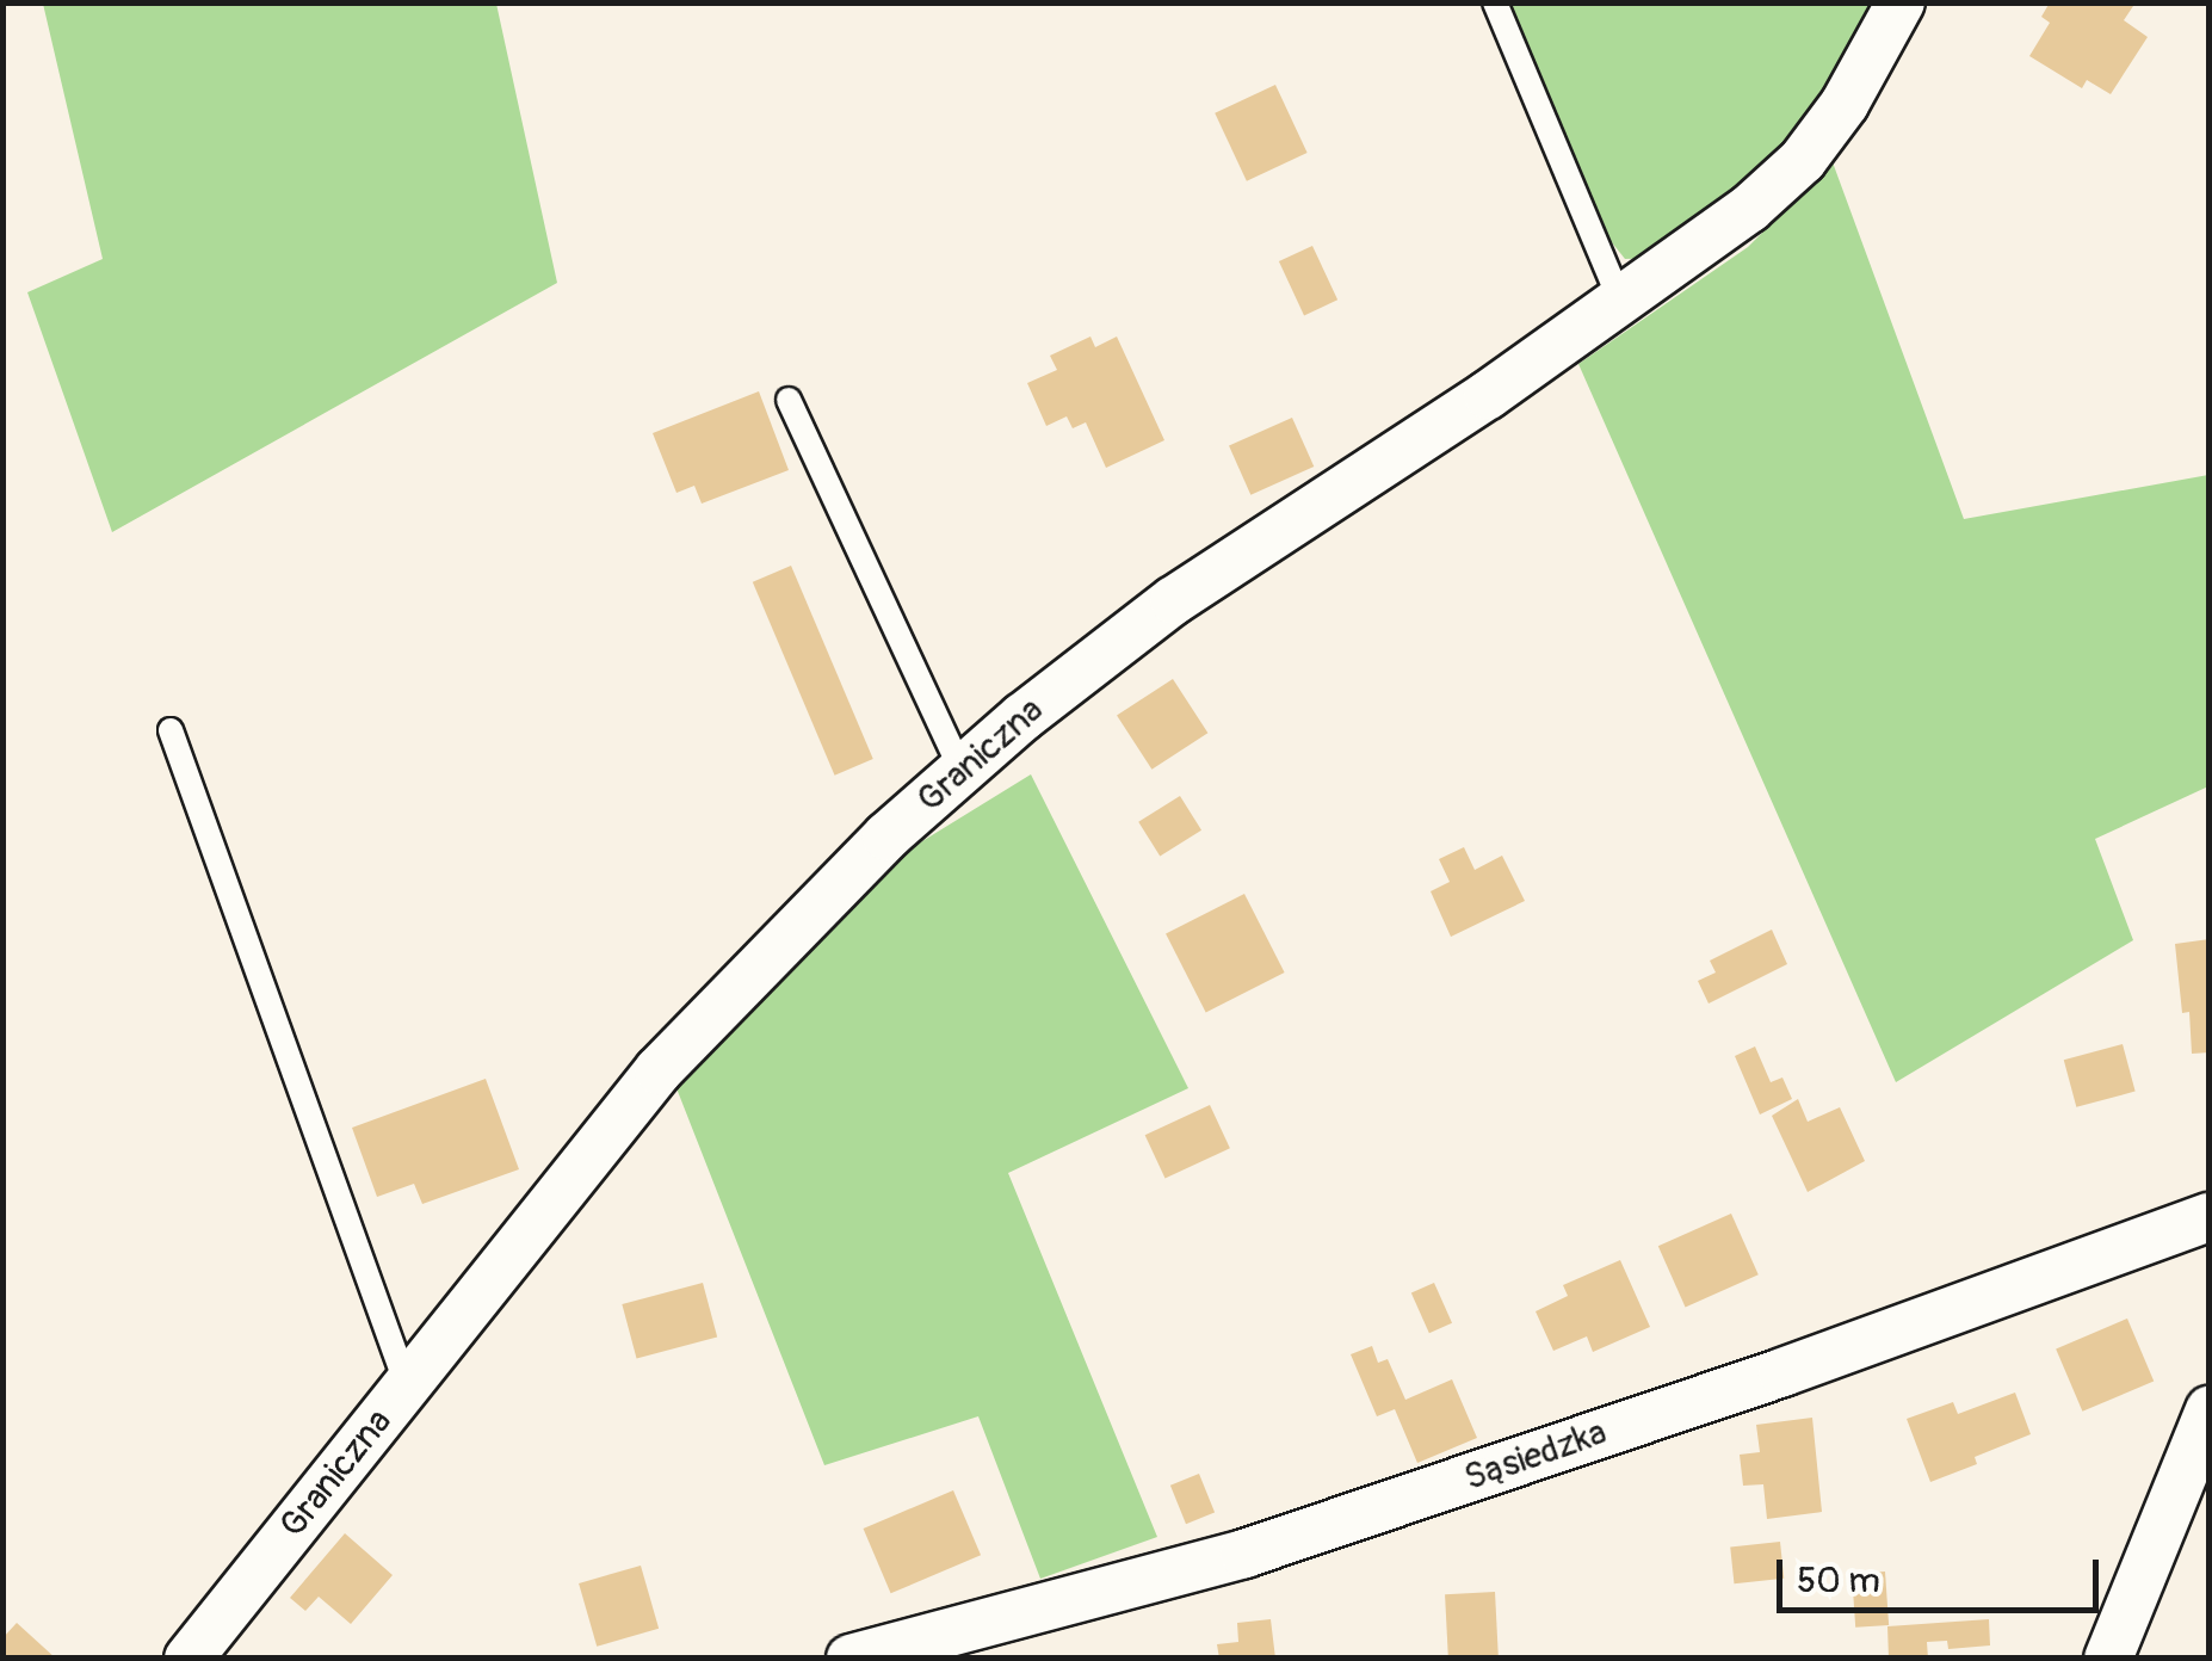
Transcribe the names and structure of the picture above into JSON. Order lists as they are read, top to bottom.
{
  "streets": {
    "street": ["Graniczna", "Sąsiedzka"]
  },
  "scale_bar": "50 m"
}
